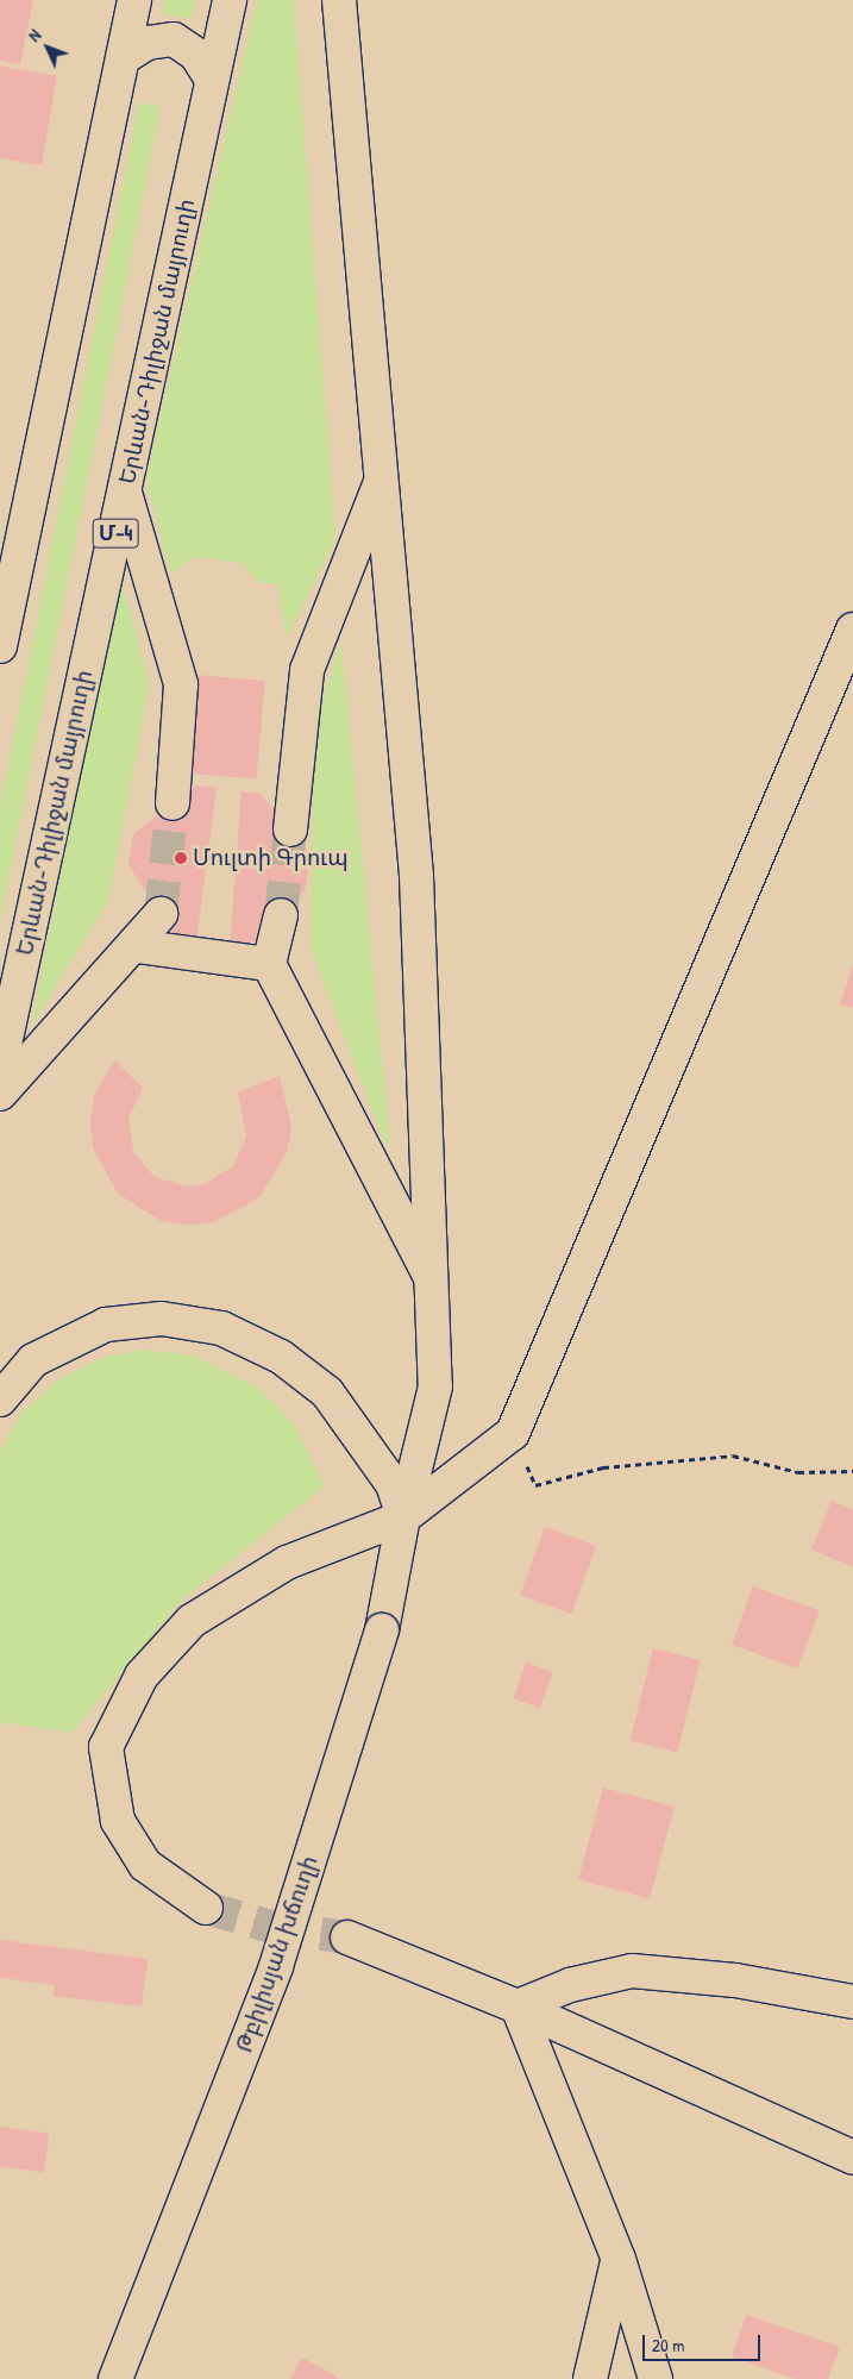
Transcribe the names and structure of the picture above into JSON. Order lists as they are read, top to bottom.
{
  "streets": {
    "main road": ["Երևան-Դիլիջան մայրուղի", "Մ-4", "Թբիլիսյան խճուղի"]
  },
  "places": ["Մուլտի Գրուպ"],
  "scale_bar": "20 m",
  "north": "top left"
}
